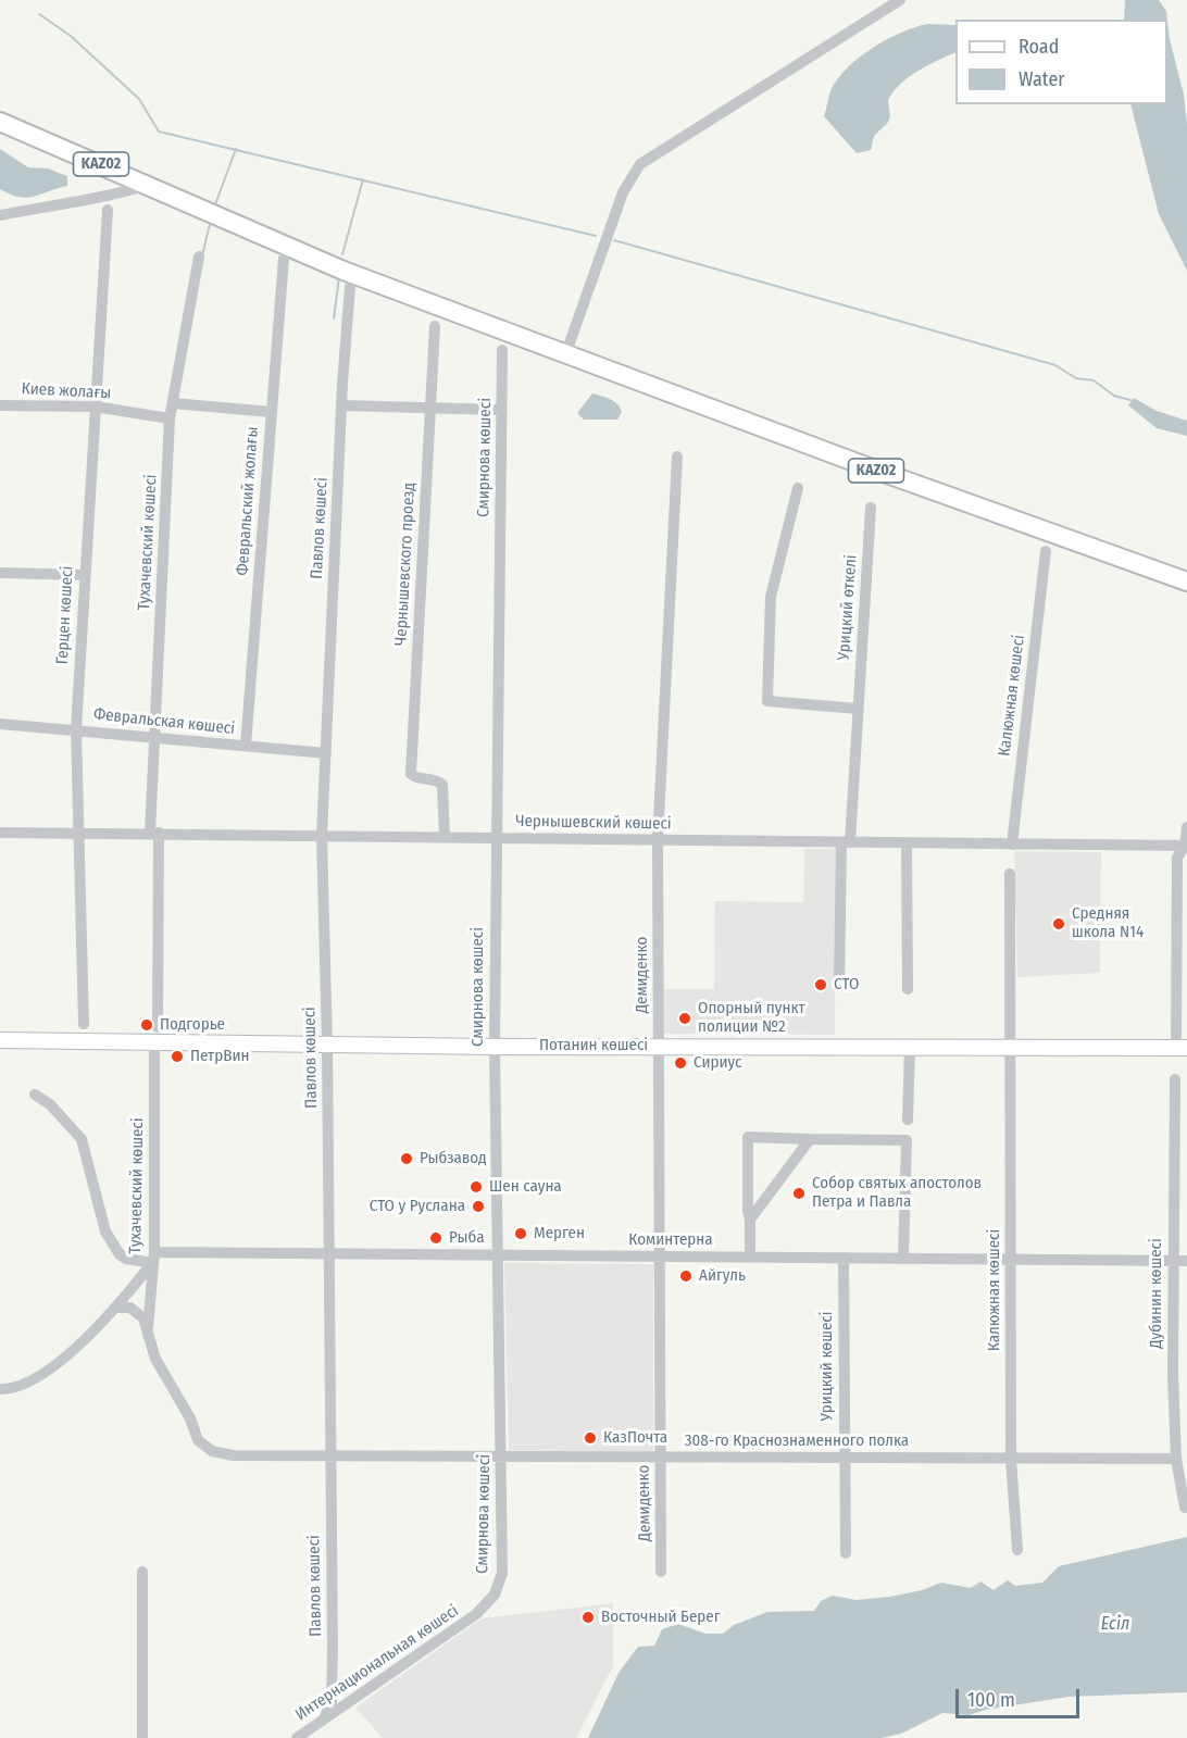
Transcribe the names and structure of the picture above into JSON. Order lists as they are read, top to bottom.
{
  "streets": {
    "highway": ["KAZ02"],
    "main road": ["Потанин көшесі"],
    "street": [
      "Киев жолағы",
      "Смирнова көшесі",
      "Февральский жолағы",
      "Павлов көшесі",
      "Тухачевский көшесі",
      "Чернышевского проезд",
      "Урицкий өткелі",
      "Герцен көшесі",
      "Калюжная көшесі",
      "Февральская көшесі",
      "Чернышевский көшесі",
      "Демиденко",
      "Коминтерна",
      "Дубинин көшесі",
      "Урицкий көшесі",
      "308-го Краснознаменного полка",
      "Интернациональная көшесі"
    ]
  },
  "crossings": [
    ["KAZ02", "Павлов көшесі"],
    ["Киев жолағы", "Тухачевский көшесі"],
    ["Киев жолағы", "Герцен көшесі"],
    ["Смирнова көшесі", "Чернышевский көшесі"],
    ["Смирнова көшесі", "Потанин көшесі"],
    ["Смирнова көшесі", "Коминтерна"],
    ["Смирнова көшесі", "308-го Краснознаменного полка"],
    ["Смирнова көшесі", "Интернациональная көшесі"],
    ["Февральский жолағы", "Февральская көшесі"],
    ["Павлов көшесі", "Февральская көшесі"],
    ["Павлов көшесі", "Чернышевский көшесі"],
    ["Павлов көшесі", "Потанин көшесі"],
    ["Павлов көшесі", "Коминтерна"],
    ["Павлов көшесі", "308-го Краснознаменного полка"],
    ["Павлов көшесі", "Интернациональная көшесі"],
    ["Тухачевский көшесі", "Февральская көшесі"],
    ["Тухачевский көшесі", "Чернышевский көшесі"],
    ["Тухачевский көшесі", "Потанин көшесі"],
    ["Тухачевский көшесі", "Коминтерна"],
    ["Тухачевский көшесі", "308-го Краснознаменного полка"],
    ["Чернышевского проезд", "Чернышевский көшесі"],
    ["Урицкий өткелі", "Чернышевский көшесі"],
    ["Герцен көшесі", "Февральская көшесі"],
    ["Герцен көшесі", "Чернышевский көшесі"],
    ["Калюжная көшесі", "Чернышевский көшесі"],
    ["Калюжная көшесі", "Потанин көшесі"],
    ["Калюжная көшесі", "Коминтерна"],
    ["Калюжная көшесі", "308-го Краснознаменного полка"],
    ["Чернышевский көшесі", "Демиденко"],
    ["Демиденко", "Потанин көшесі"],
    ["Демиденко", "Коминтерна"],
    ["Демиденко", "308-го Краснознаменного полка"],
    ["Коминтерна", "Дубинин көшесі"],
    ["Коминтерна", "Урицкий көшесі"],
    ["Дубинин көшесі", "308-го Краснознаменного полка"],
    ["Урицкий көшесі", "308-го Краснознаменного полка"]
  ],
  "water": ["Есіл"],
  "places": [
    "Средняя школа N14",
    "СТО",
    "Опорный пункт полиции №2",
    "Подгорье",
    "ПетрВин",
    "Сириус",
    "Рыбзавод",
    "Шен сауна",
    "Собор святых апостолов Петра и Павла",
    "СТО у Руслана",
    "Мерген",
    "Рыба",
    "Айгуль",
    "КазПочта",
    "Восточный Берег"
  ],
  "legend": ["Road", "Water"],
  "scale_bar": "100 m"
}
